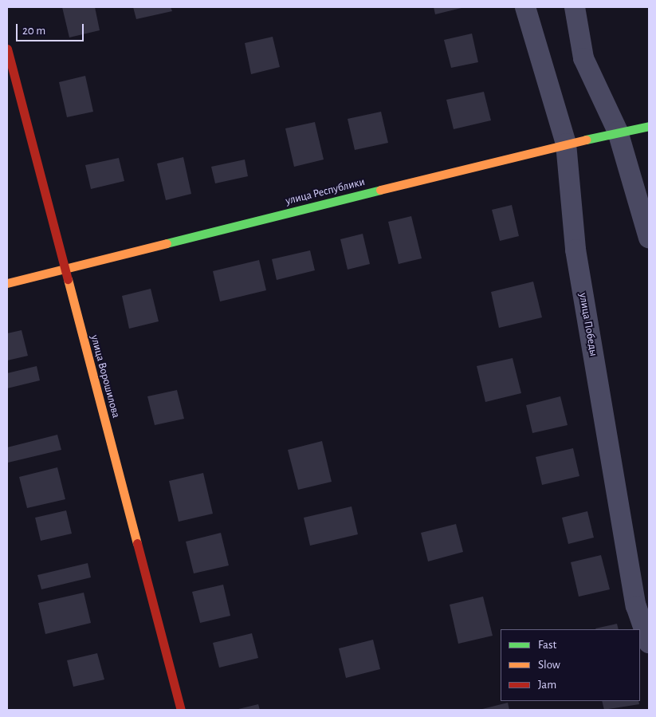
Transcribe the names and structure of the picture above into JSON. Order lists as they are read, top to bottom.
{
  "streets": {
    "street": ["улица Республики", "улица Победы", "улица Ворошилова"]
  },
  "crossings": [
    ["улица Республики", "улица Победы"],
    ["улица Республики", "улица Ворошилова"]
  ],
  "legend": ["Fast", "Slow", "Jam"],
  "scale_bar": "20 m"
}
